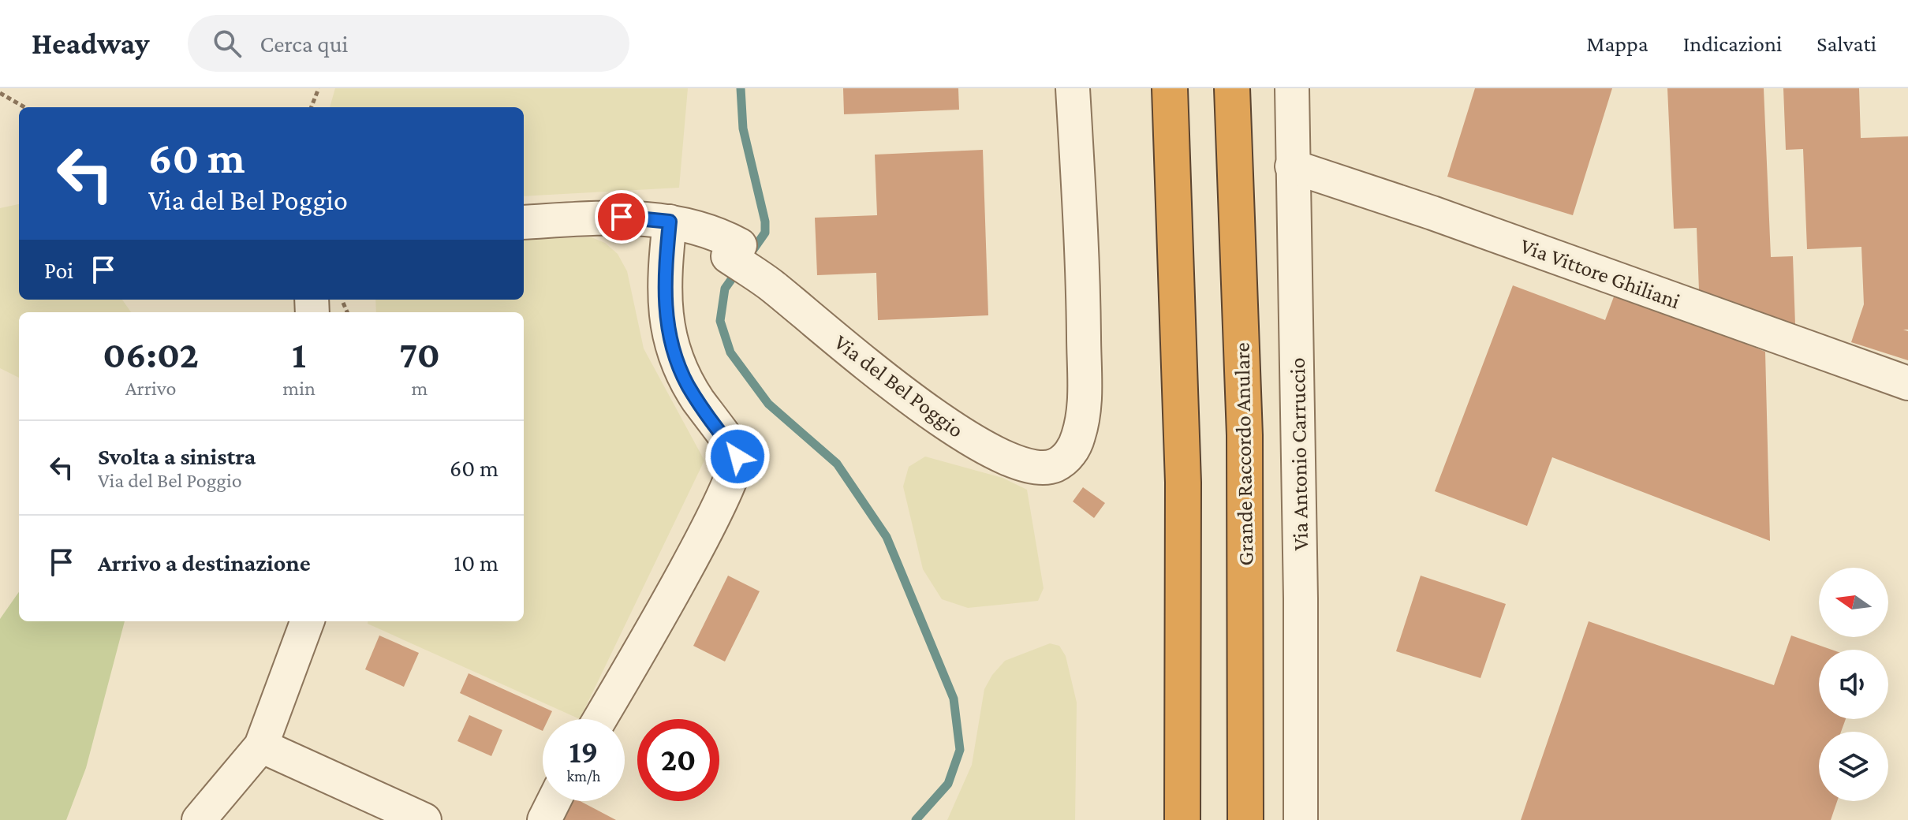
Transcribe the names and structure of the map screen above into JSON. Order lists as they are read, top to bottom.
{
  "streets": {
    "highway": ["Grande Raccordo Anulare"],
    "street": ["Via Vittore Ghiliani", "Via del Bel Poggio", "Via Antonio Carruccio"]
  },
  "crossings": [
    ["Via Vittore Ghiliani", "Via Antonio Carruccio"]
  ],
  "north": "left",
  "page": {
    "header": "Headway",
    "search": "Cerca qui",
    "nav": ["Mappa", "Indicazioni", "Salvati"],
    "turn": ["60 m", "Via del Bel Poggio"],
    "then": "Poi",
    "eta": [
      "06:02",
      "Arrivo",
      "1",
      "min",
      "70",
      "m"
    ],
    "list": [
      {
        "name": "Svolta a sinistra",
        "note": "Via del Bel Poggio",
        "value": "60 m"
      },
      {
        "name": "Arrivo a destinazione",
        "value": "10 m"
      }
    ],
    "speed": "19 km/h",
    "limit": "20"
  }
}
